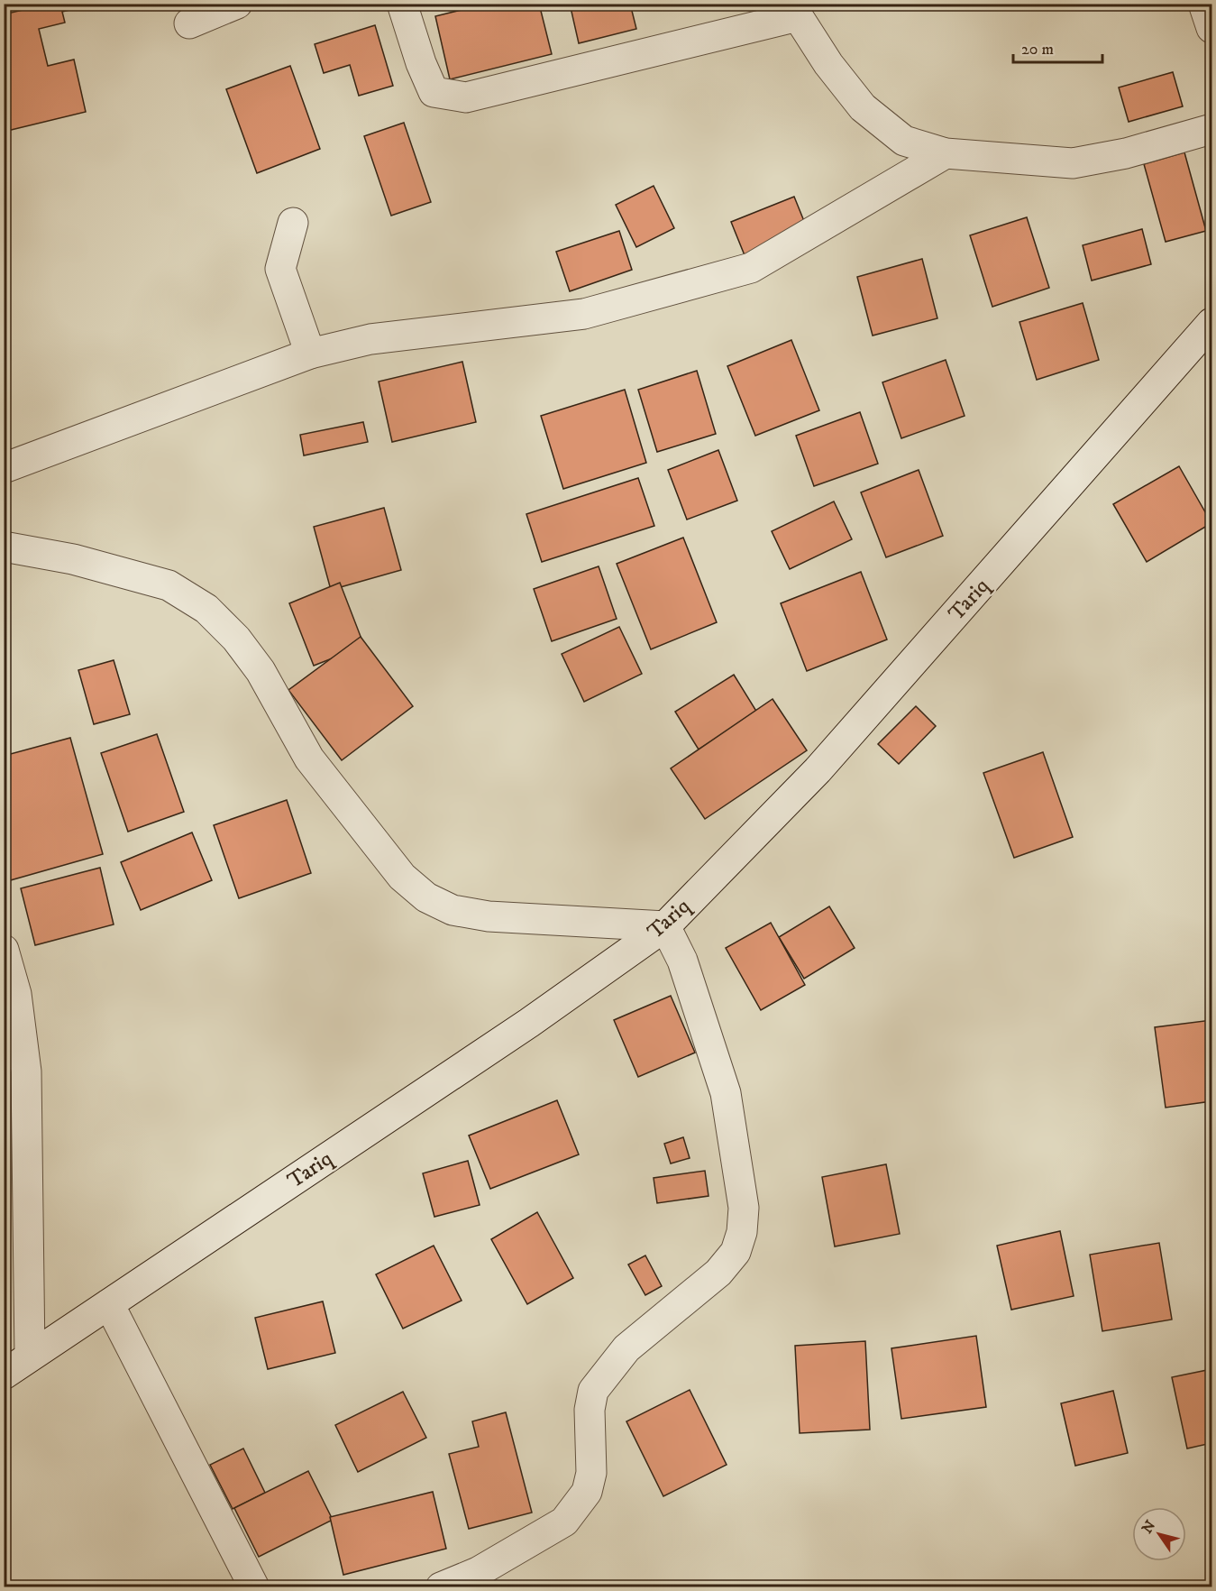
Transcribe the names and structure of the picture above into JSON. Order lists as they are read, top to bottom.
{
  "streets": {
    "street": ["Tariq"]
  },
  "scale_bar": "20 m",
  "north": "top left"
}
